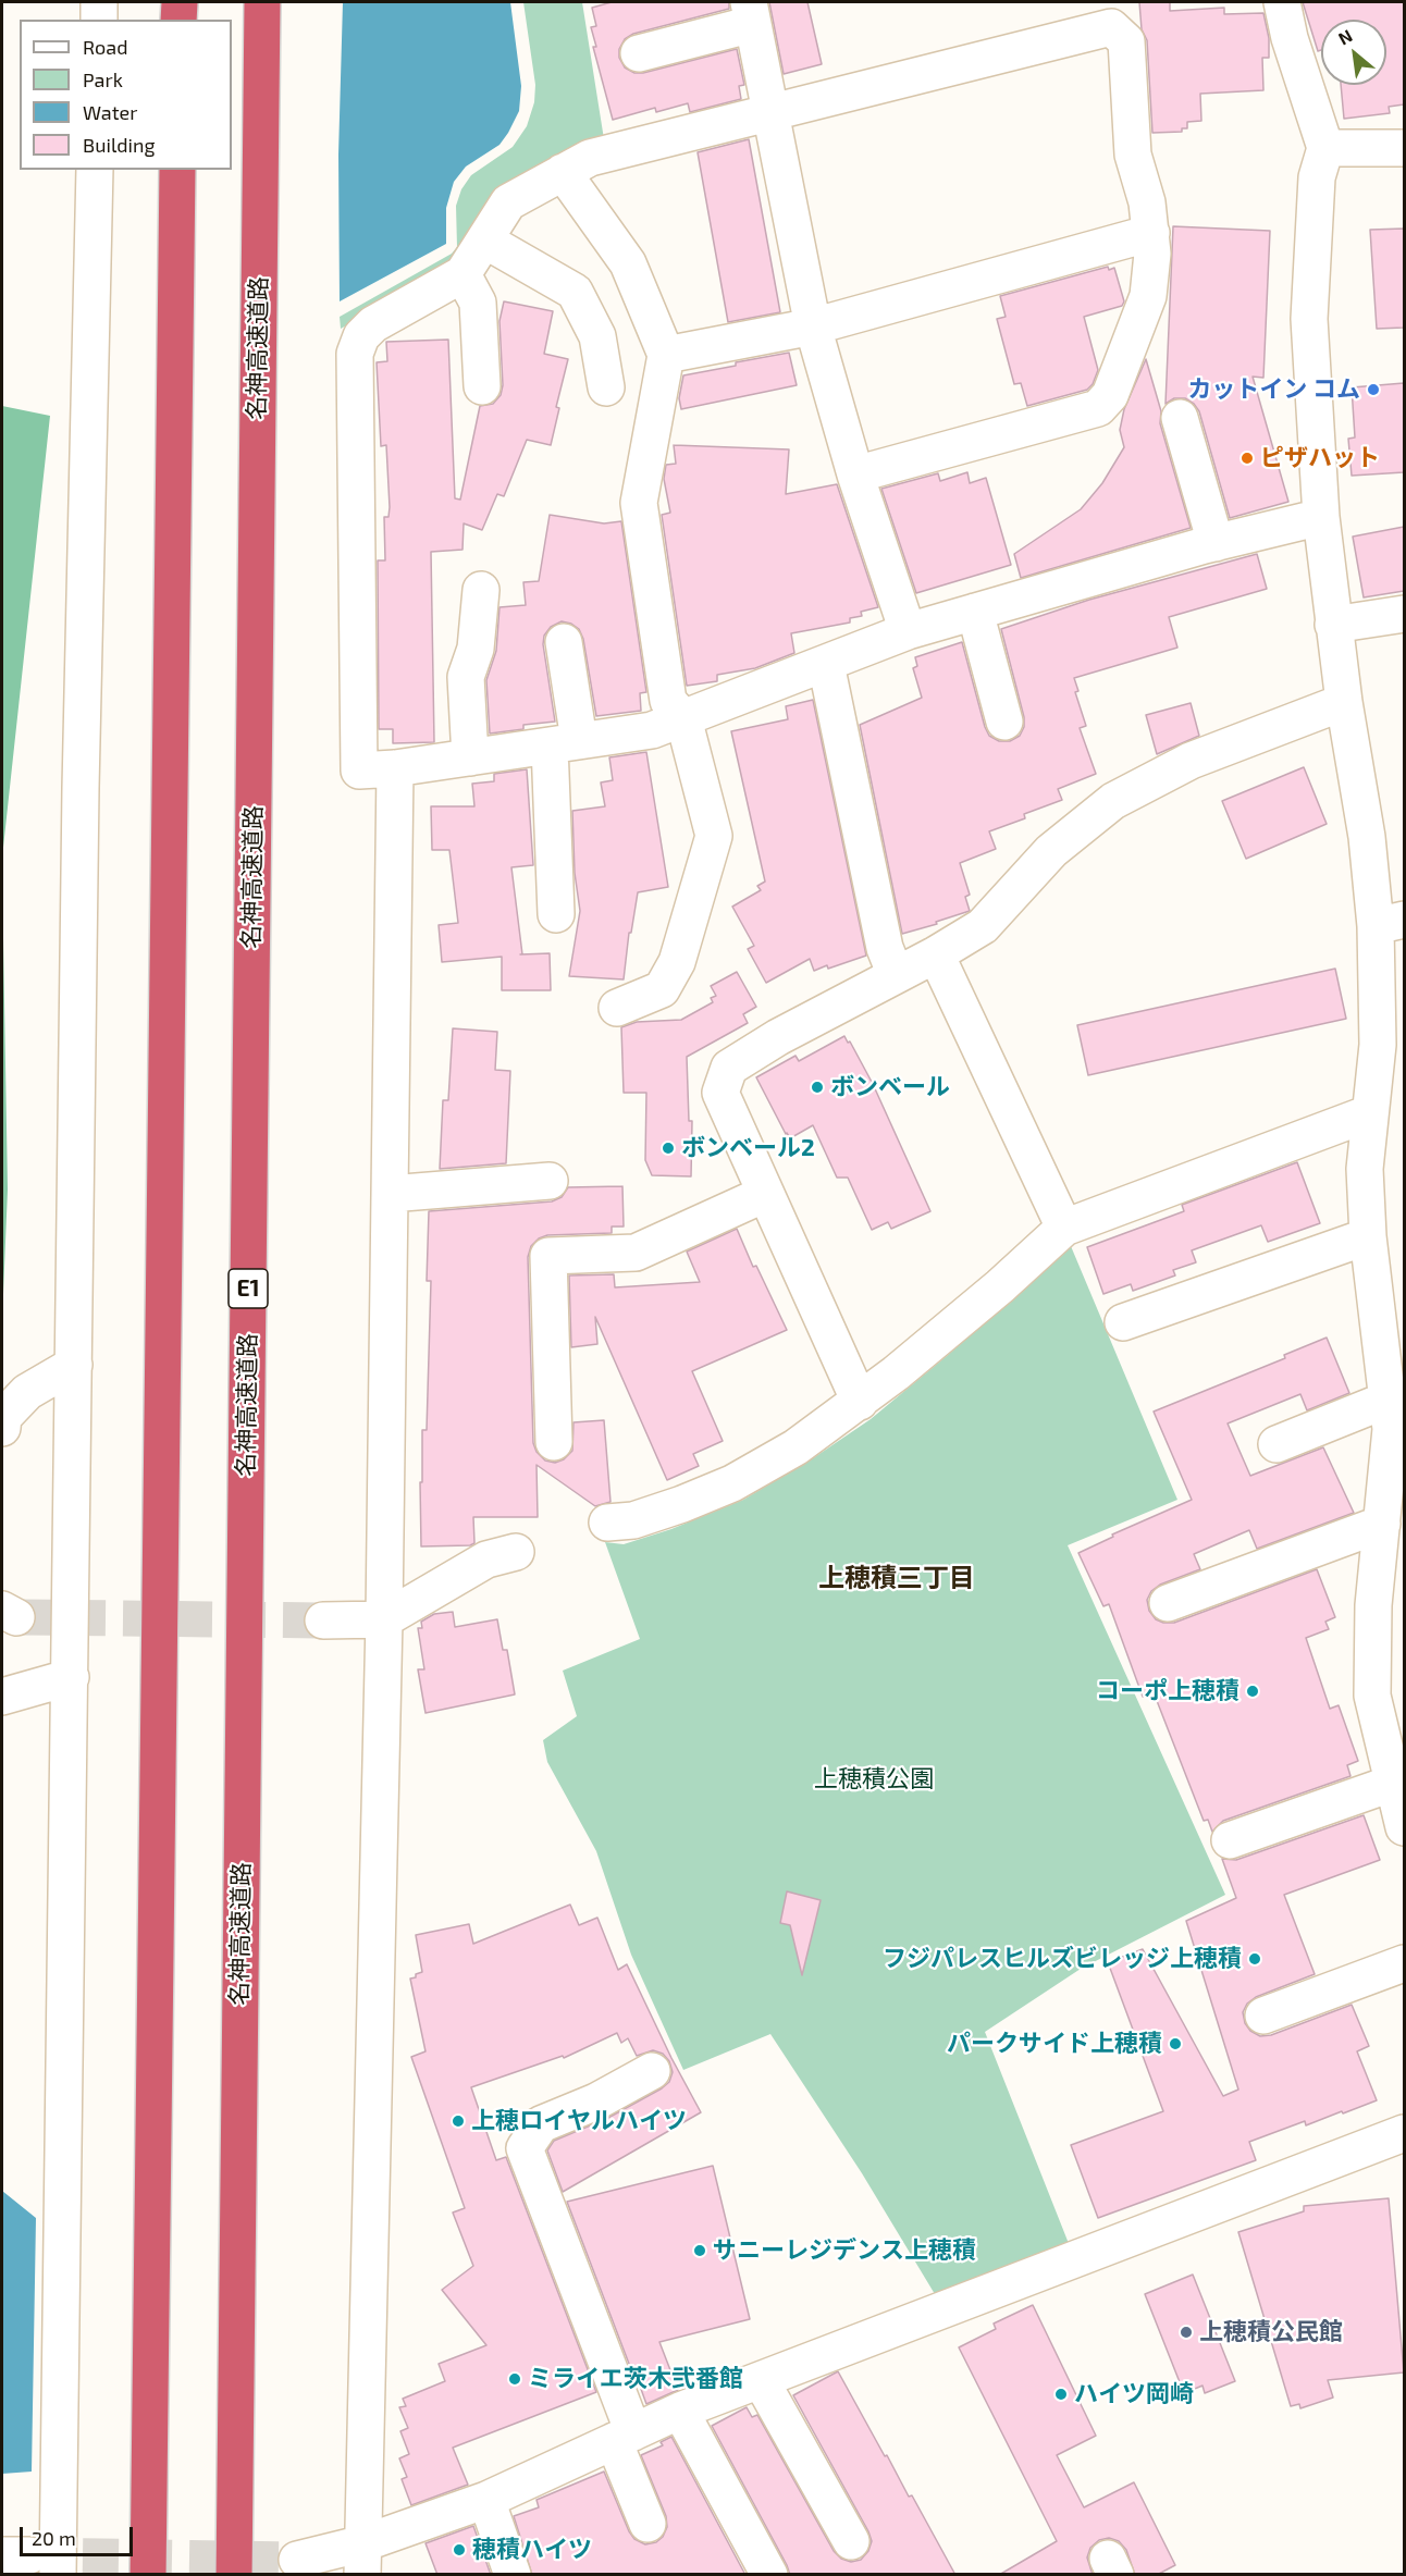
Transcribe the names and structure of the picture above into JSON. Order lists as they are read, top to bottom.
{
  "streets": {
    "highway": ["名神高速道路", "E1"]
  },
  "districts": ["上穂積三丁目"],
  "parks": ["上穂積公園"],
  "places": [
    "カットイン コム",
    "ピザハット",
    "ボンベール",
    "ボンベール2",
    "コーポ上穂積",
    "フジパレスヒルズビレッジ上穂積",
    "パークサイド上穂積",
    "上穂ロイヤルハイツ",
    "サニーレジデンス上穂積",
    "上穂積公民館",
    "ミライエ茨木弐番館",
    "ハイツ岡崎",
    "穂積ハイツ"
  ],
  "legend": [
    "Road",
    "Park",
    "Water",
    "Building"
  ],
  "scale_bar": "20 m",
  "north": "top left"
}
